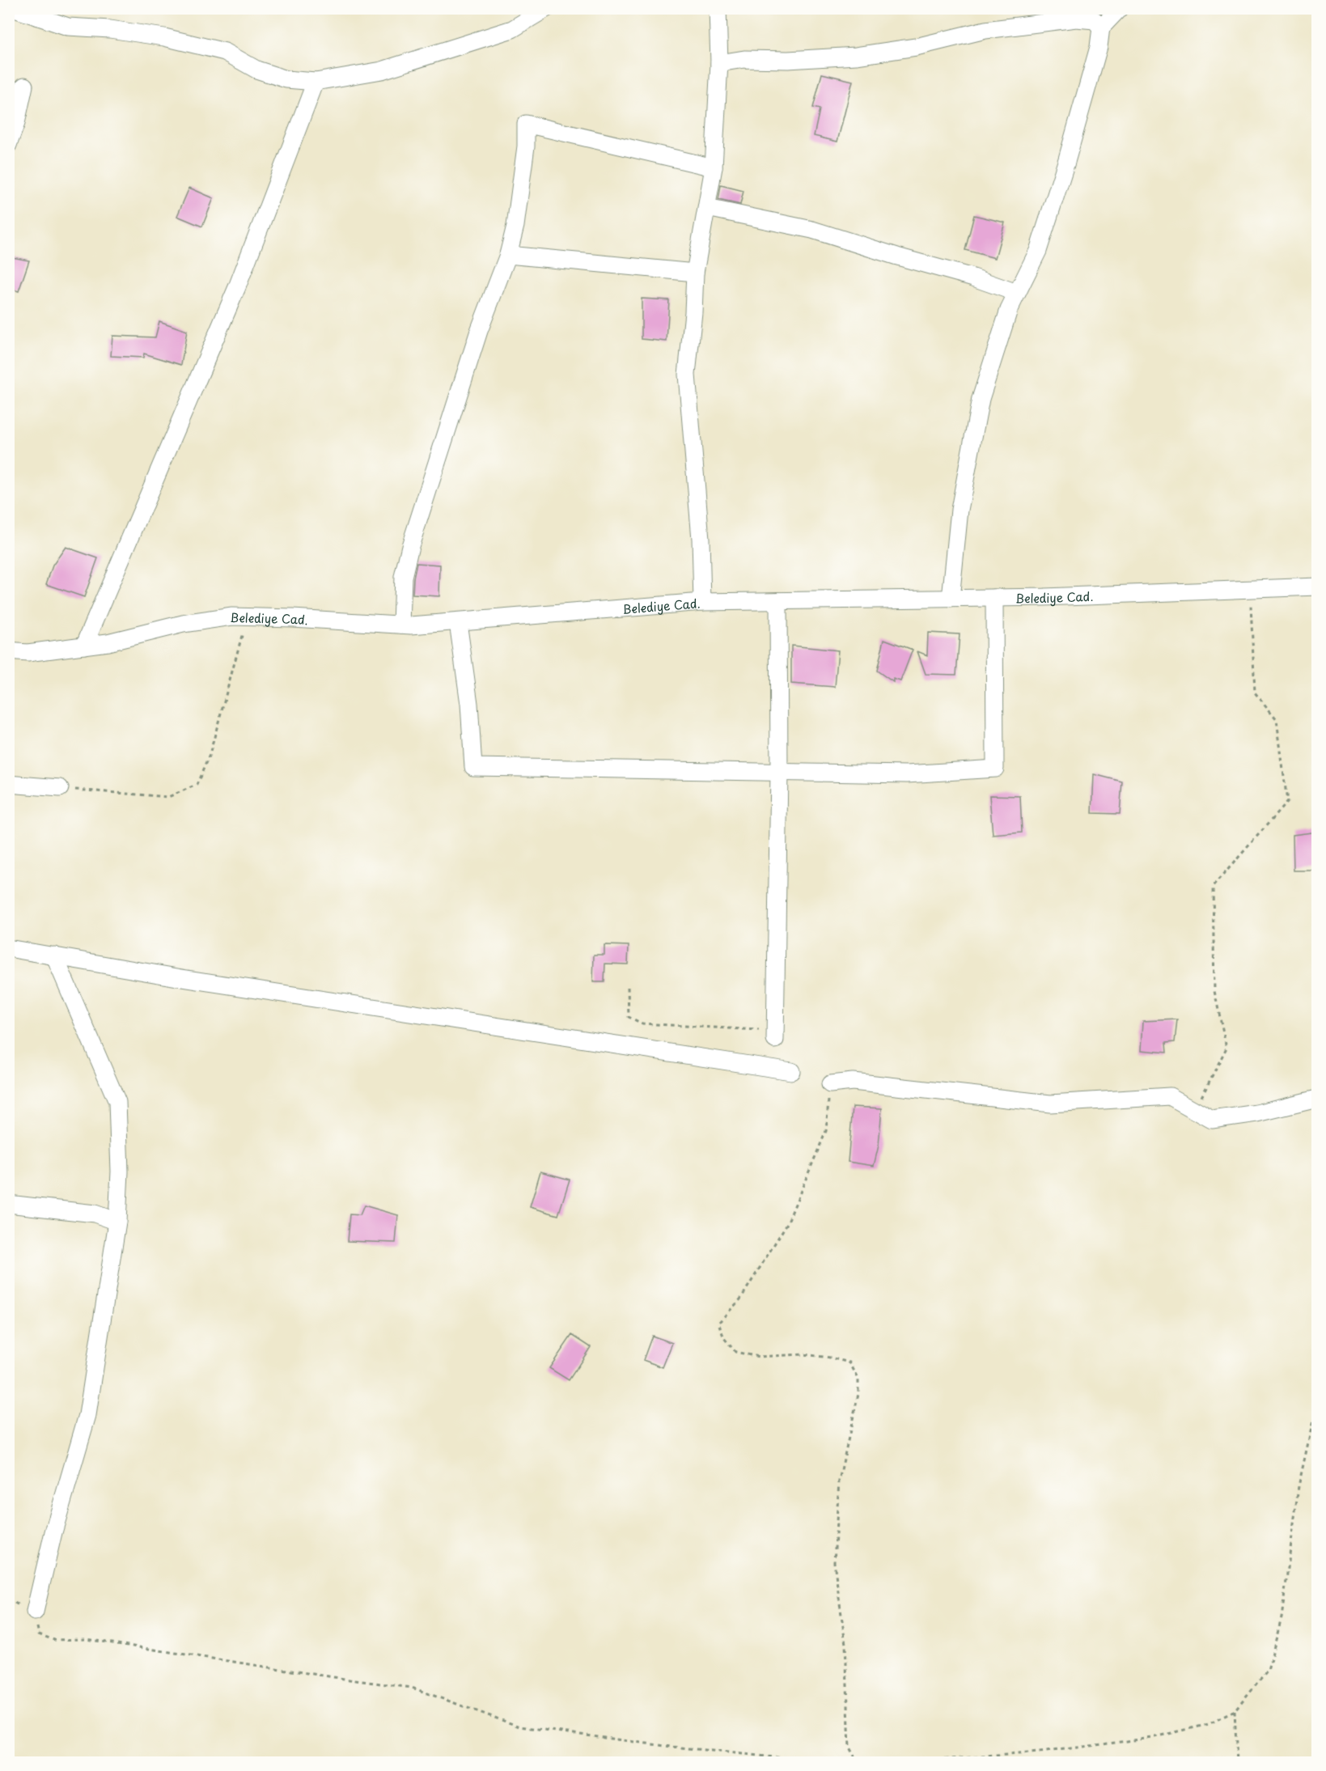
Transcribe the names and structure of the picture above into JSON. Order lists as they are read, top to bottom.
{
  "streets": {
    "street": ["Belediye Cad."]
  }
}
